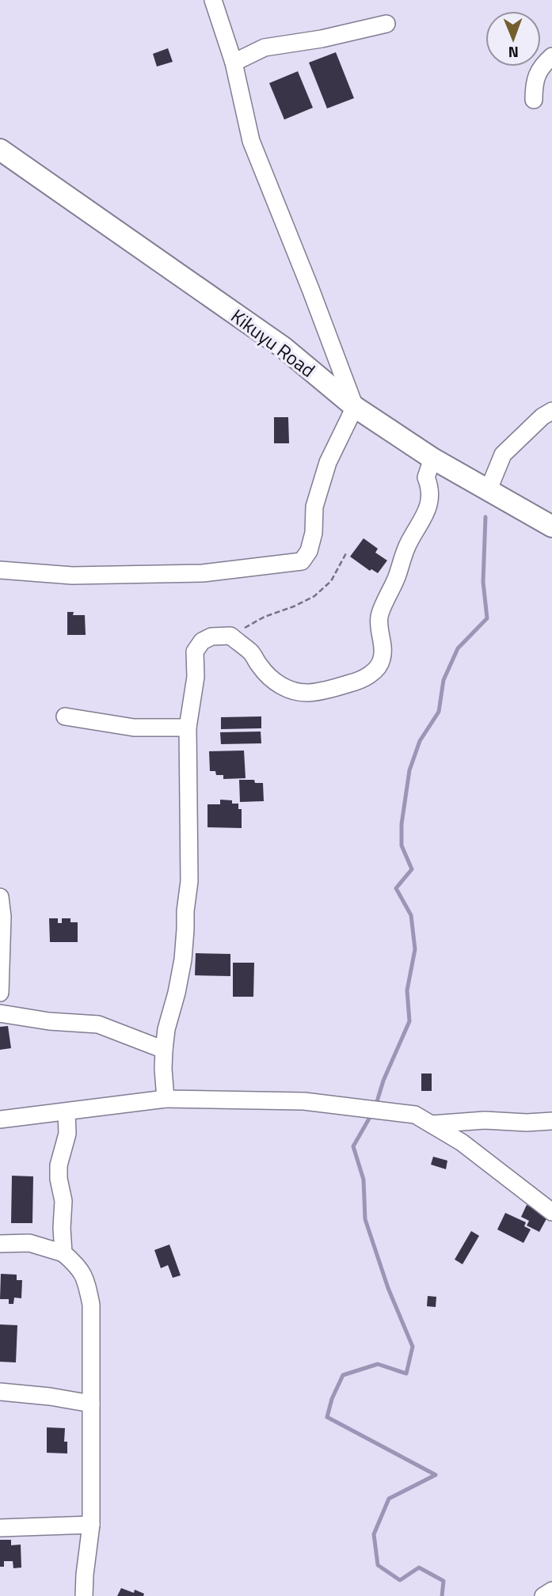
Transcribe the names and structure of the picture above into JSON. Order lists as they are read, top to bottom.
{
  "streets": {
    "main road": ["Kikuyu Road"]
  },
  "north": "bottom"
}
